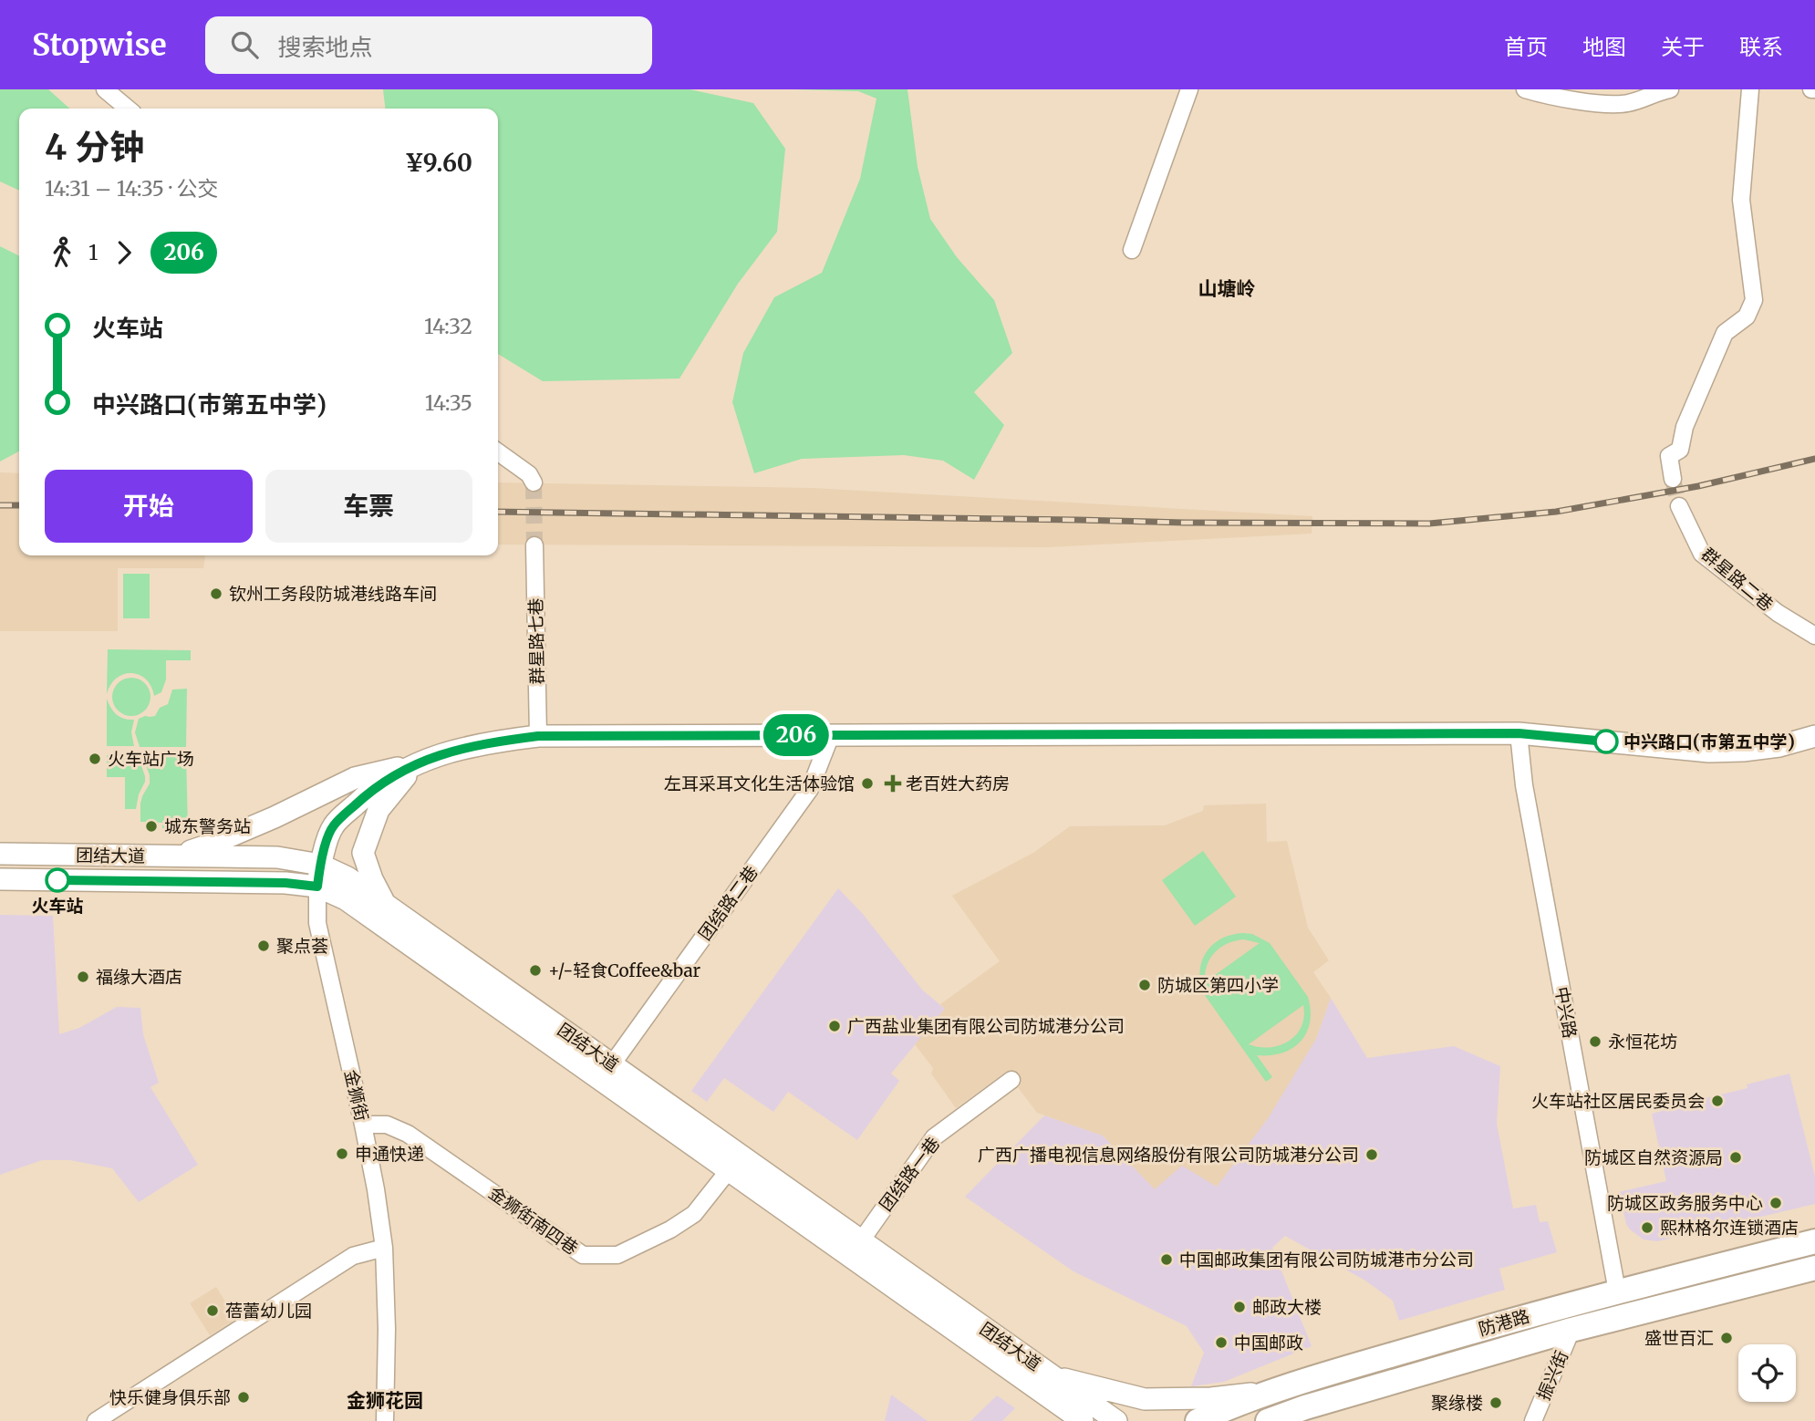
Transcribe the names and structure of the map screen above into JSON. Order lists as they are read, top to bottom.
{
  "streets": {
    "highway": ["防港路"],
    "main road": ["团结大道"],
    "street": [
      "群星路二巷",
      "群星路七巷",
      "团结路二巷",
      "中兴路",
      "金狮街",
      "团结路一巷",
      "金狮街南四巷",
      "振兴街"
    ]
  },
  "crossings": [
    ["团结大道", "团结路二巷"],
    ["团结大道", "金狮街"],
    ["团结大道", "团结路一巷"],
    ["团结大道", "金狮街南四巷"],
    ["中兴路", "防港路"],
    ["金狮街", "金狮街南四巷"],
    ["防港路", "振兴街"]
  ],
  "districts": ["山塘岭", "金狮花园"],
  "places": {
    "other": [
      "钦州工务段防城港线路车间",
      "中兴路口(巿第五中学)",
      "火车站广场",
      "左耳采耳文化生活体验馆",
      "城东警务站",
      "火车站",
      "聚点荟",
      "+/-轻食Coffee&bar",
      "福缘大酒店",
      "防城区第四小学",
      "广西盐业集团有限公司防城港分公司",
      "永恒花坊",
      "火车站社区居民委员会",
      "申通快递",
      "广西广播电视信息网络股份有限公司防城港分公司",
      "防城区自然资源局",
      "防城区政务服务中心",
      "熙林格尔连锁酒店",
      "中国邮政集团有限公司防城港市分公司",
      "邮政大楼",
      "蓓蕾幼儿园",
      "盛世百汇",
      "中国邮政",
      "快乐健身俱乐部",
      "聚缘楼"
    ],
    "health": ["老百姓大药房"]
  },
  "lines": ["bus line 206"],
  "page": {
    "header": "Stopwise",
    "search": "搜索地点",
    "nav": [
      "首页",
      "地图",
      "关于",
      "联系"
    ],
    "on_map": "206",
    "heading": ["4 分钟", "14:31 – 14:35 · 公交", "¥9.60"],
    "legs": ["1", "206"],
    "list": [
      {
        "name": "火车站",
        "value": "14:32"
      },
      {
        "name": "中兴路口(巿第五中学)",
        "value": "14:35"
      }
    ],
    "buttons": ["开始", "车票"]
  }
}
